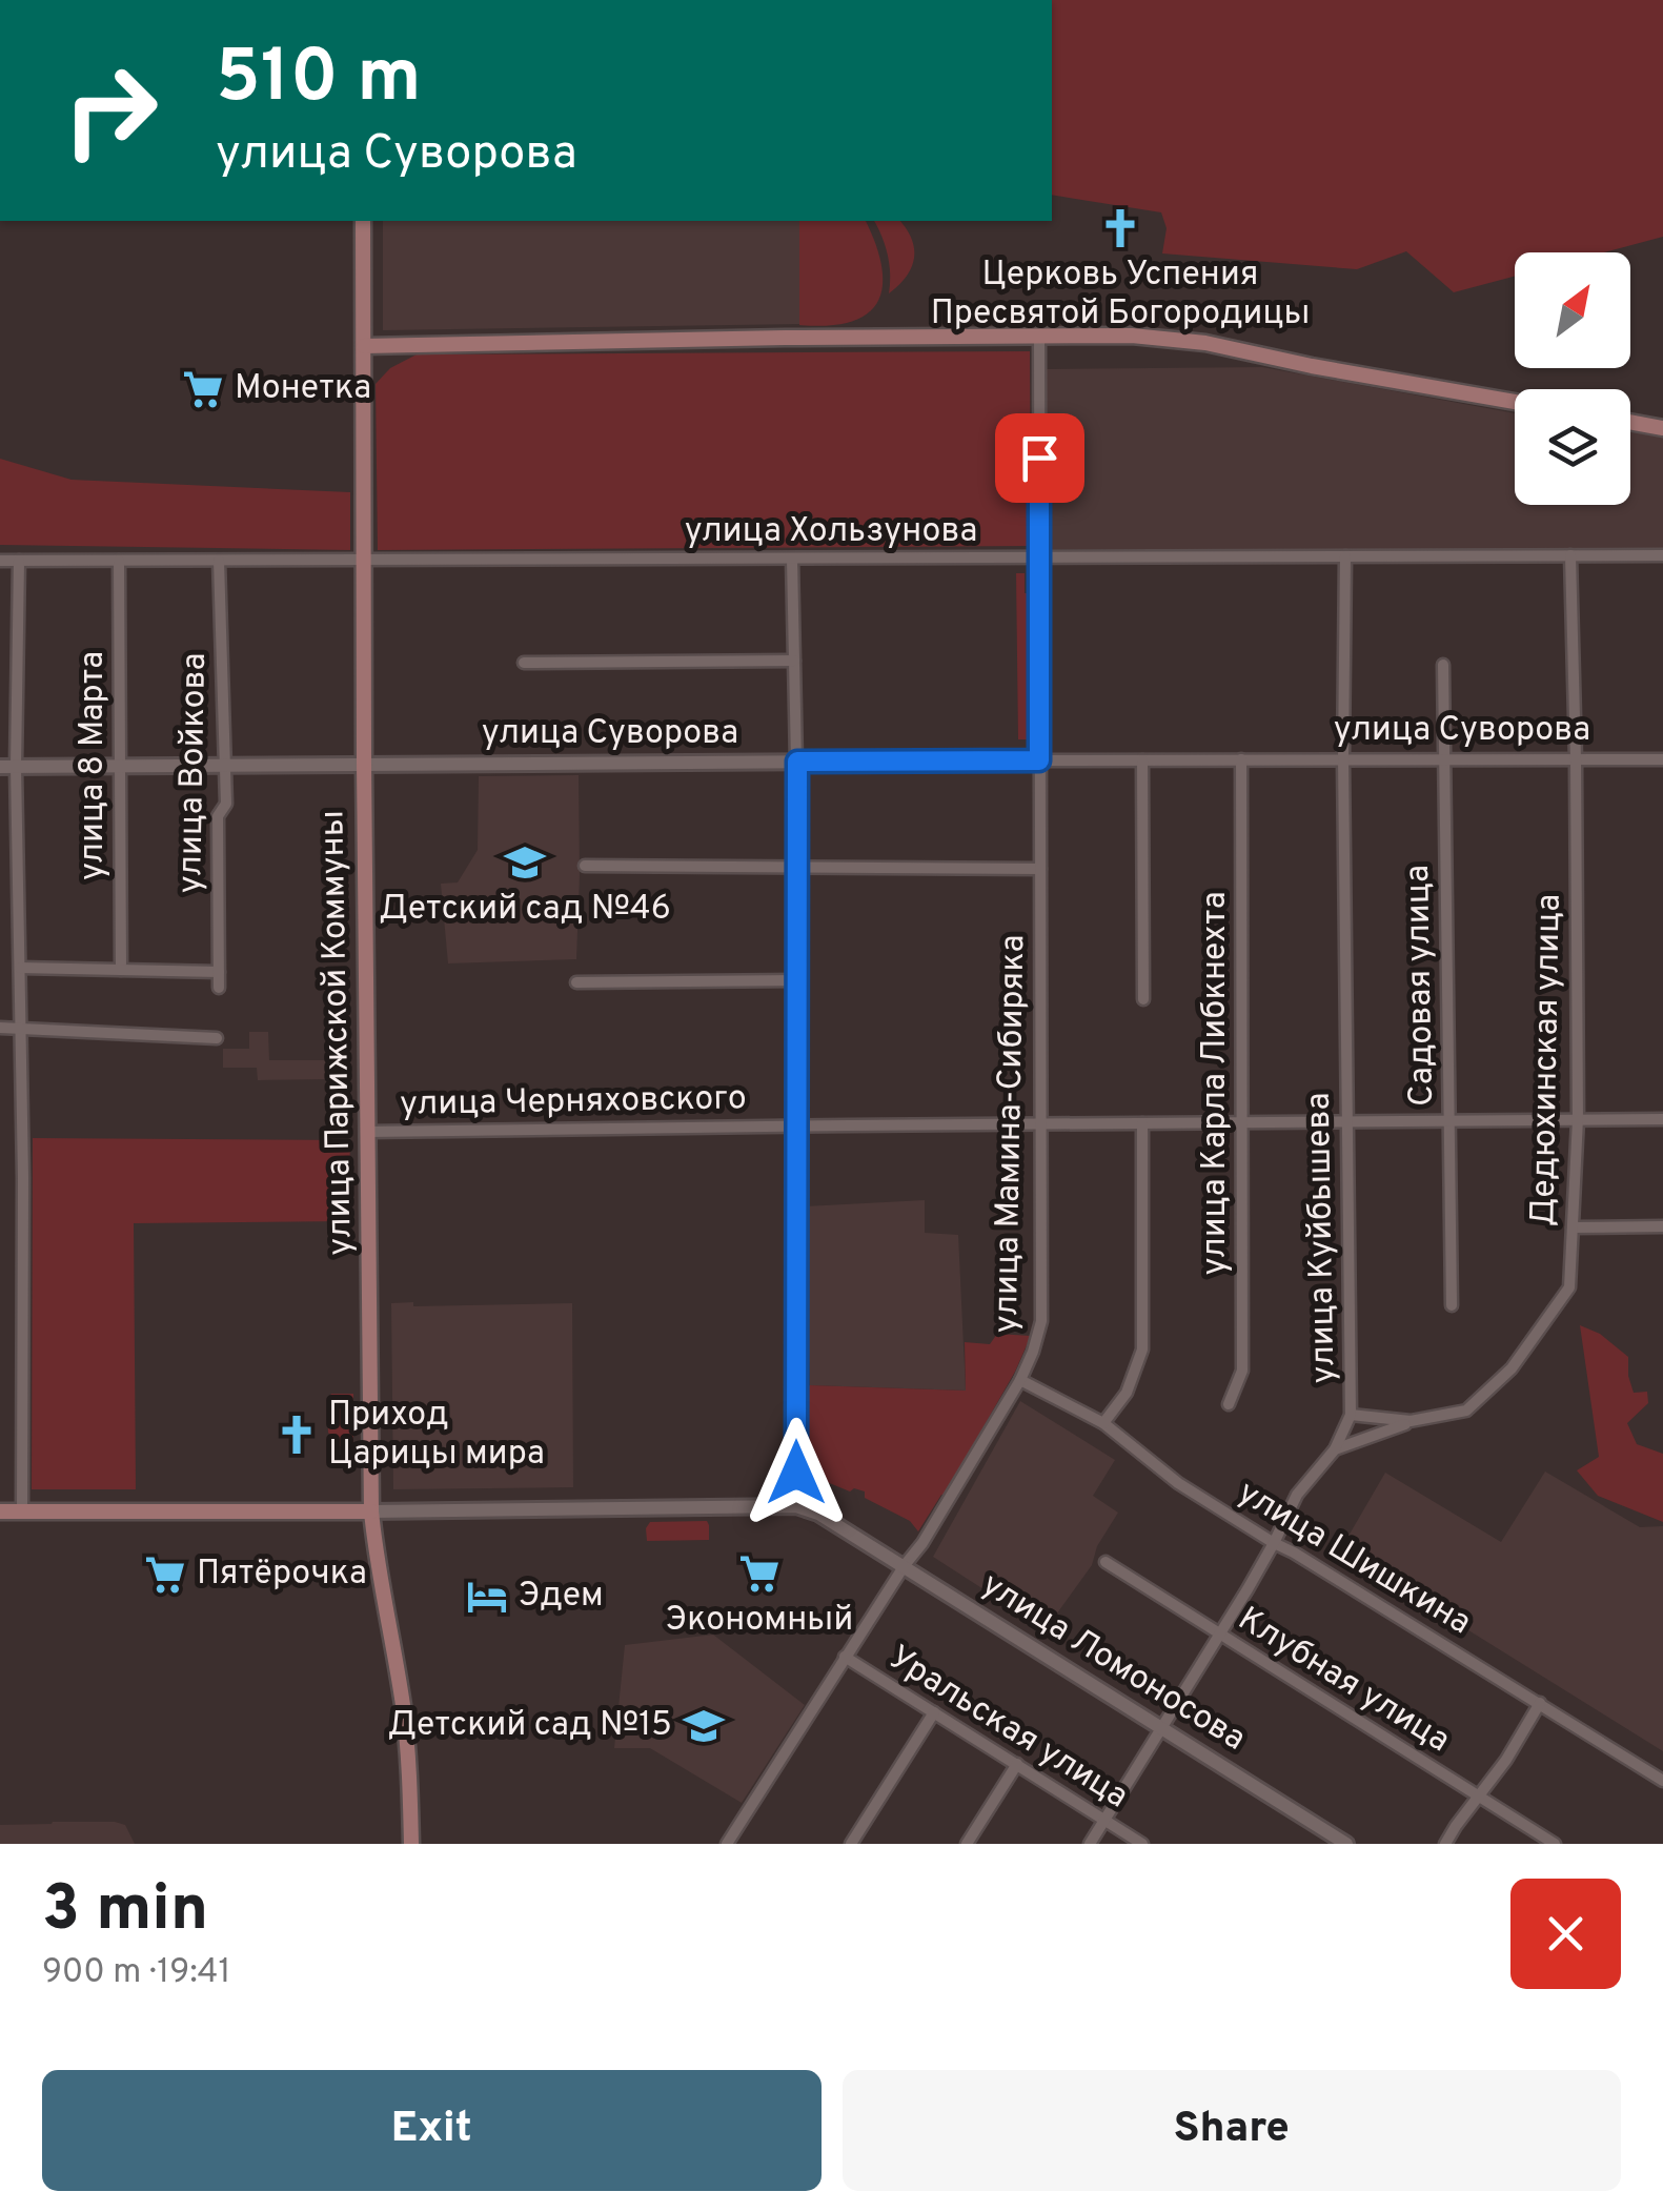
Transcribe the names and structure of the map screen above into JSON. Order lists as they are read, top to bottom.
{
  "streets": {
    "main road": ["улица Парижской Коммуны", "улица Ломоносова"],
    "street": [
      "улица Хользунова",
      "улица Суворова",
      "улица 8 Марта",
      "улица Войкова",
      "Садовая улица",
      "Дедюхинская улица",
      "улица Карла Либкнехта",
      "улица Черняховского",
      "улица Мамина-Сибиряка",
      "улица Куйбышева",
      "улица Шишкина",
      "Клубная улица",
      "Уральская улица"
    ]
  },
  "crossings": [
    ["улица Хользунова", "улица 8 Марта"],
    ["улица Хользунова", "улица Войкова"],
    ["улица Хользунова", "улица Парижской Коммуны"],
    ["улица Хользунова", "Дедюхинская улица"],
    ["улица Хользунова", "улица Мамина-Сибиряка"],
    ["улица Хользунова", "улица Куйбышева"],
    ["улица Суворова", "улица 8 Марта"],
    ["улица Суворова", "улица Войкова"],
    ["улица Суворова", "Садовая улица"],
    ["улица Суворова", "улица Парижской Коммуны"],
    ["улица Суворова", "Дедюхинская улица"],
    ["улица Суворова", "улица Карла Либкнехта"],
    ["улица Суворова", "улица Мамина-Сибиряка"],
    ["улица Суворова", "улица Куйбышева"],
    ["Садовая улица", "улица Черняховского"],
    ["улица Парижской Коммуны", "улица Черняховского"],
    ["улица Парижской Коммуны", "улица Ломоносова"],
    ["Дедюхинская улица", "улица Черняховского"],
    ["Дедюхинская улица", "улица Куйбышева"],
    ["улица Карла Либкнехта", "улица Черняховского"],
    ["улица Черняховского", "улица Мамина-Сибиряка"],
    ["улица Черняховского", "улица Куйбышева"],
    ["улица Мамина-Сибиряка", "улица Шишкина"],
    ["улица Мамина-Сибиряка", "улица Ломоносова"],
    ["улица Мамина-Сибиряка", "Уральская улица"],
    ["улица Куйбышева", "улица Шишкина"],
    ["улица Куйбышева", "улица Ломоносова"],
    ["улица Куйбышева", "Клубная улица"],
    ["улица Куйбышева", "Уральская улица"]
  ],
  "places": {
    "church": ["Церковь Успения Пресвятой Богородицы", "Приход Царицы мира"],
    "supermarket": ["Монетка", "Экономный", "Пятёрочка"],
    "school or university": ["Детский сад №46", "Детский сад №15"],
    "hotel": ["Эдем"]
  },
  "north": "top right",
  "page": {
    "turn": ["510 m", "улица Суворова"],
    "heading": ["3 min", "900 m · 19:41"],
    "buttons": ["Exit", "Share"]
  }
}
